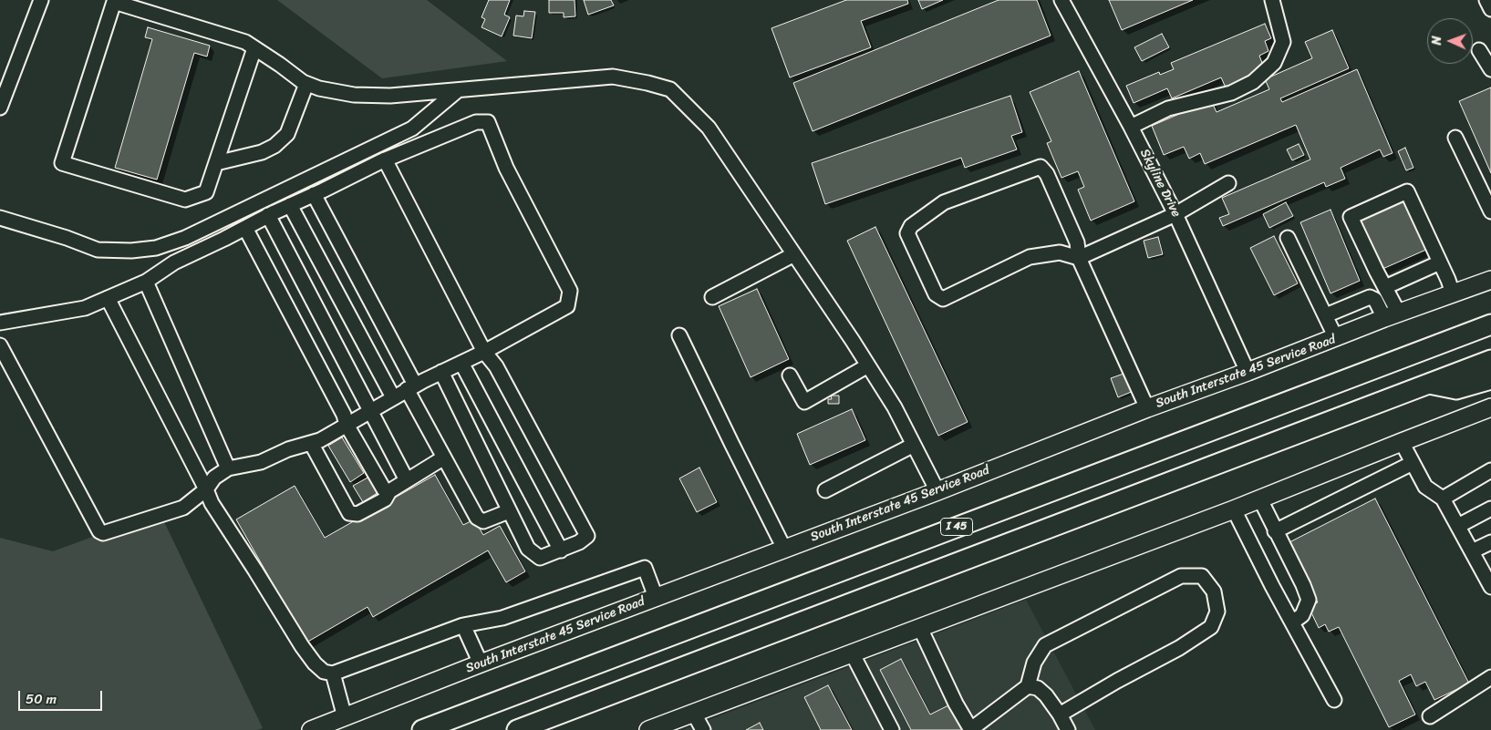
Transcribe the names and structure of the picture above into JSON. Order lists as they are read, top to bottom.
{
  "streets": {
    "highway": ["I 45"],
    "main road": ["South Interstate 45 Service Road"],
    "street": ["Skyline Drive"]
  },
  "crossings": [
    ["Skyline Drive", "South Interstate 45 Service Road"]
  ],
  "scale_bar": "50 m",
  "north": "left"
}
